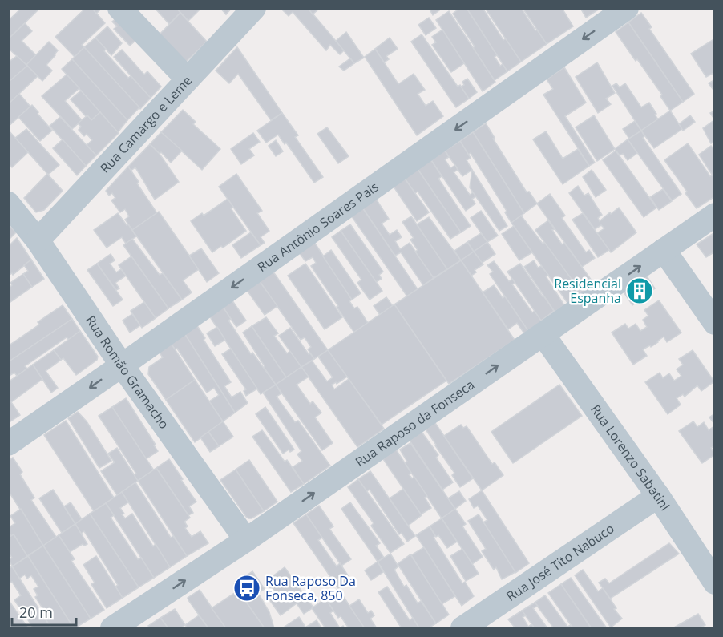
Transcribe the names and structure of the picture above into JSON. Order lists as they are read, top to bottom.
{
  "streets": {
    "street": [
      "Rua Camargo e Leme",
      "Rua Antônio Soares Pais",
      "Rua Romão Gramacho",
      "Rua Raposo da Fonseca",
      "Rua Lorenzo Sabatini",
      "Rua José Tito Nabuco"
    ]
  },
  "crossings": [
    ["Rua Camargo e Leme", "Rua Romão Gramacho"],
    ["Rua Antônio Soares Pais", "Rua Romão Gramacho"],
    ["Rua Romão Gramacho", "Rua Raposo da Fonseca"],
    ["Rua Raposo da Fonseca", "Rua Lorenzo Sabatini"],
    ["Rua Lorenzo Sabatini", "Rua José Tito Nabuco"]
  ],
  "one_way": ["Rua Antônio Soares Pais", "Rua Raposo da Fonseca"],
  "places": {
    "building": ["Residencial Espanha"],
    "bus stop": ["Rua Raposo Da Fonseca, 850"]
  },
  "scale_bar": "20 m"
}
